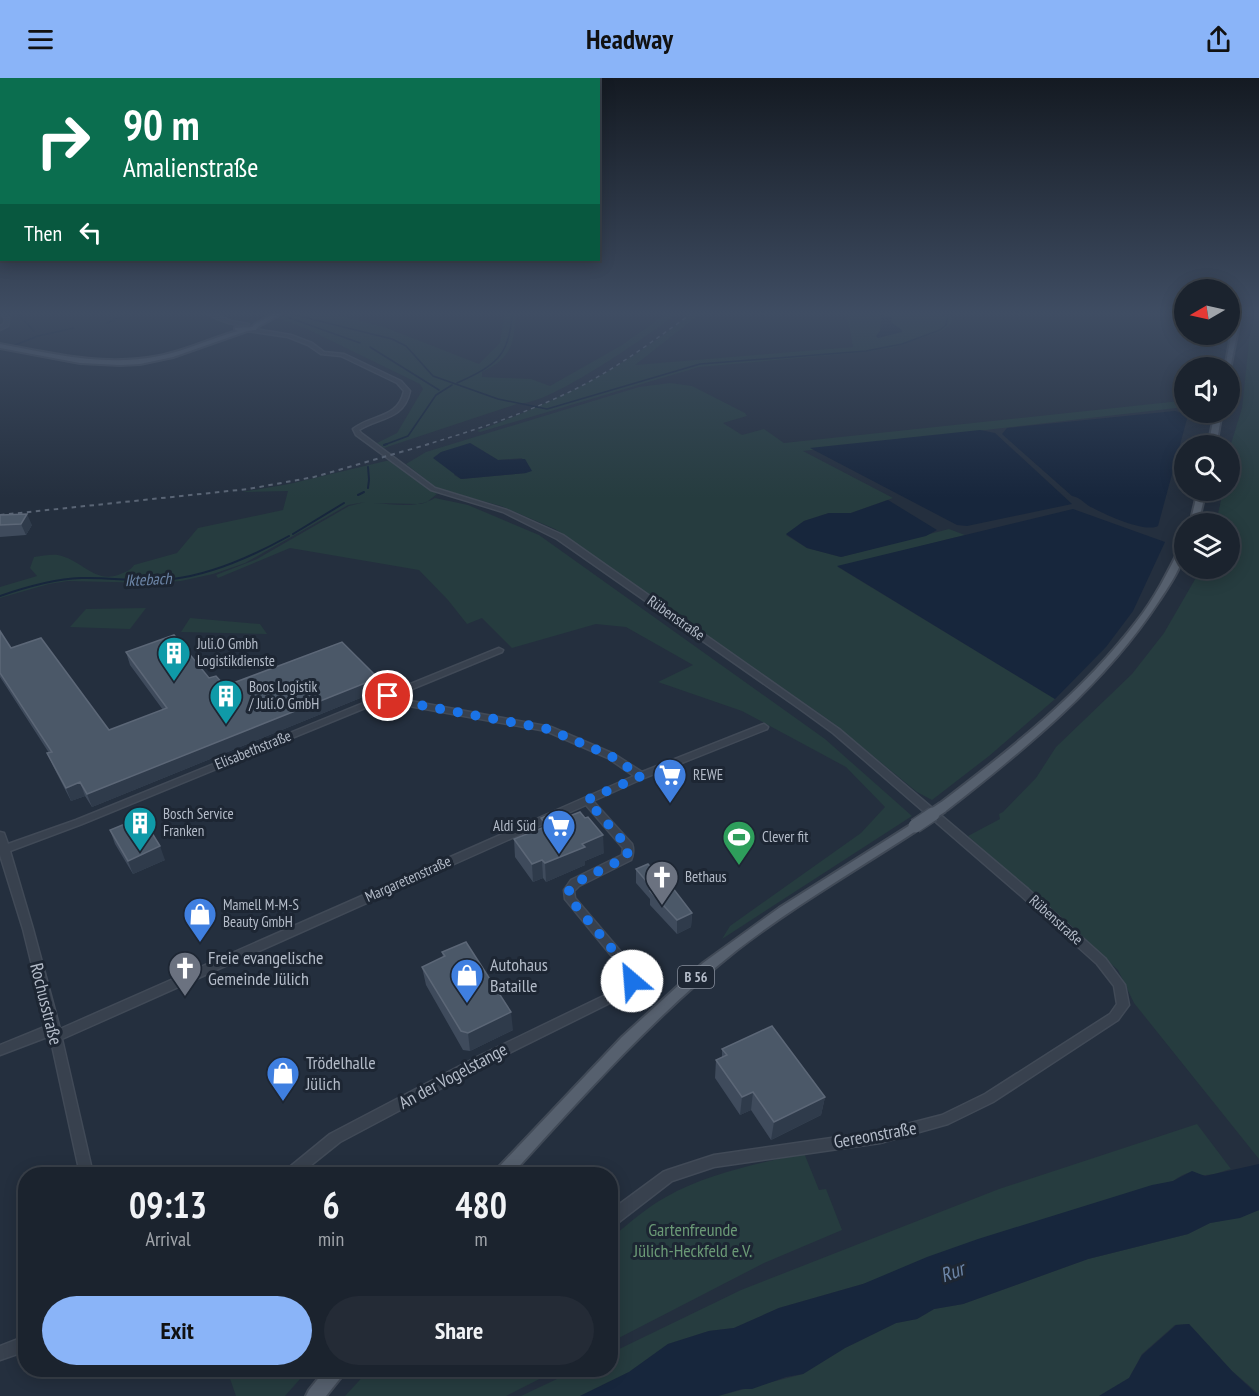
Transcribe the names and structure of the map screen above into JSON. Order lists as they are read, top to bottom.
{
  "streets": {
    "main road": ["B 56"],
    "street": [
      "Rübenstraße",
      "Elisabethstraße",
      "Margaretenstraße",
      "Rochusstraße",
      "An der Vogelstange",
      "Gereonstraße"
    ]
  },
  "crossings": [
    ["Rübenstraße", "Gereonstraße"],
    ["Elisabethstraße", "Rochusstraße"],
    ["Margaretenstraße", "Rochusstraße"],
    ["Margaretenstraße", "An der Vogelstange"]
  ],
  "water": ["Iktebach", "Rur"],
  "parks": ["Gartenfreunde Jülich-Heckfeld e.V."],
  "places": {
    "building": ["Juli.O Gmbh Logistikdienste", "Boos Logistik / Juli.O GmbH", "Bosch Service Franken"],
    "supermarket": ["REWE", "Aldi Süd"],
    "sports": ["Clever fit"],
    "church": ["Bethaus", "Freie evangelische Gemeinde Jülich"],
    "shop": ["Mamell M-M-S Beauty GmbH", "Autohaus Bataille", "Trödelhalle Jülich"]
  },
  "north": "left",
  "page": {
    "header": "Headway",
    "turn": ["90 m", "Amalienstraße"],
    "then": "Then",
    "eta": [
      "09:13",
      "Arrival",
      "6",
      "min",
      "480",
      "m"
    ],
    "buttons": ["Exit", "Share"]
  }
}
